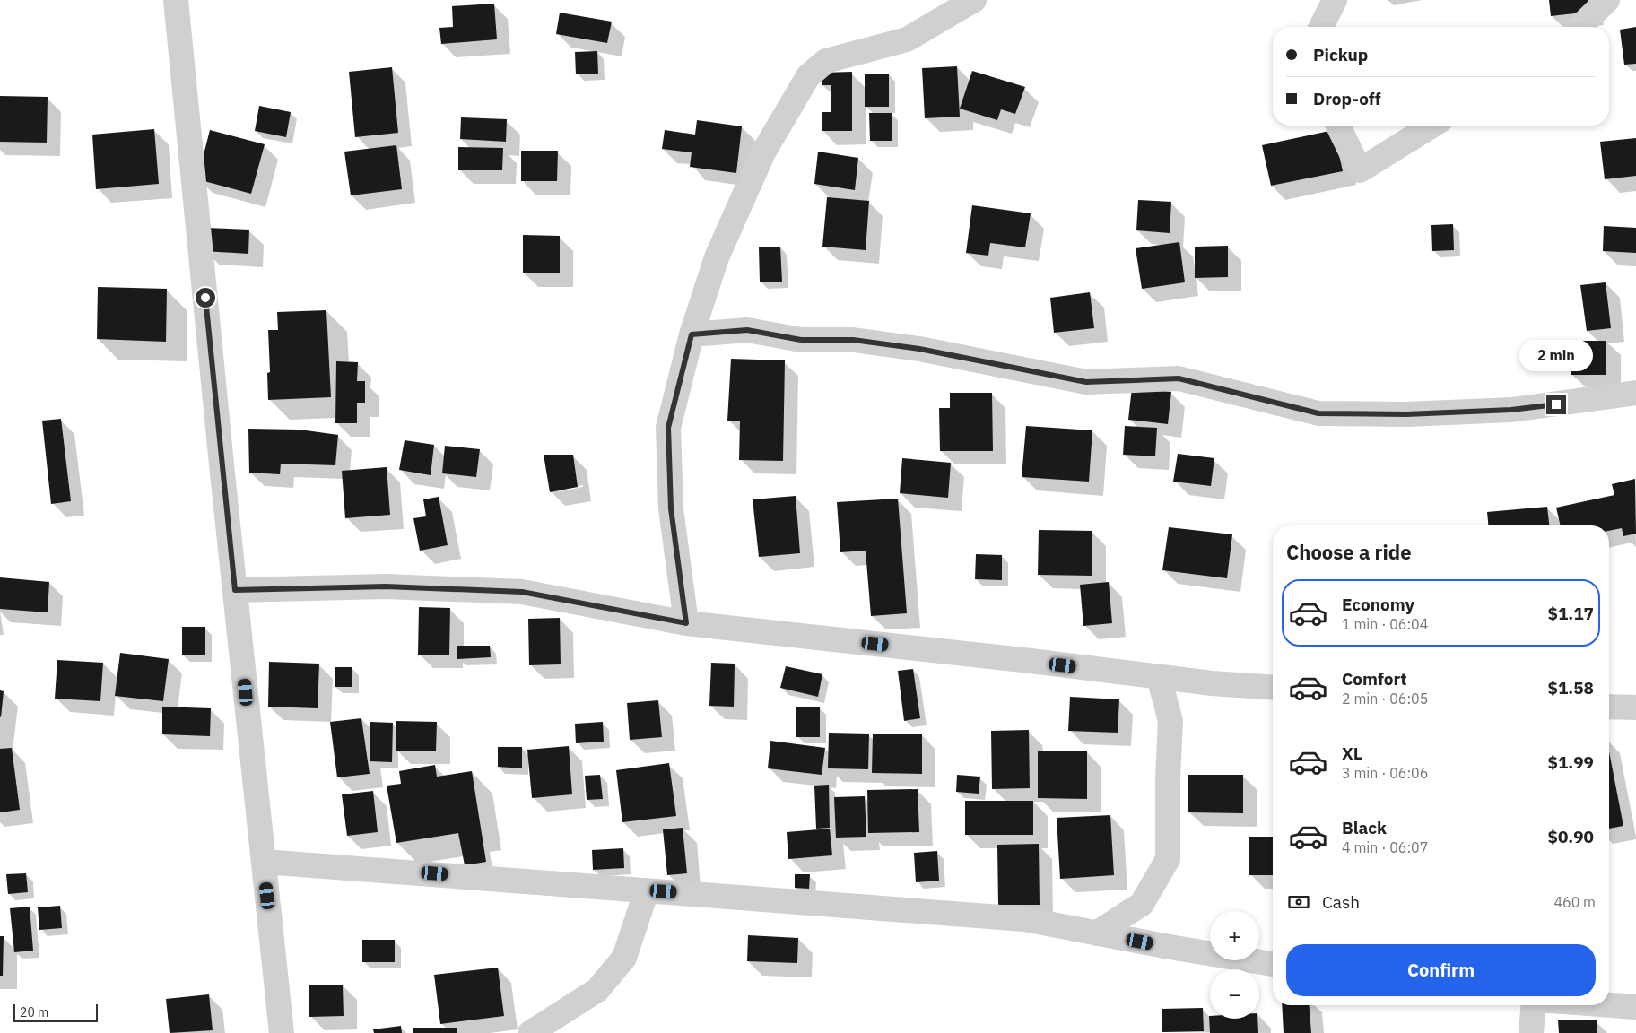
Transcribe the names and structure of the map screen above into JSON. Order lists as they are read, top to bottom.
{
  "scale_bar": "20 m",
  "page": {
    "banner": ["Pickup", "Drop-off"],
    "bubble": "2 min",
    "heading": "Choose a ride",
    "list": [
      {
        "name": "Economy",
        "note": "1 min · 06:04",
        "value": "$1.17"
      },
      {
        "name": "Comfort",
        "note": "2 min · 06:05",
        "value": "$1.58"
      },
      {
        "name": "XL",
        "note": "3 min · 06:06",
        "value": "$1.99"
      },
      {
        "name": "Black",
        "note": "4 min · 06:07",
        "value": "$0.90"
      }
    ],
    "pay": ["Cash", "460 m"],
    "map_buttons": ["+", "−"],
    "buttons": "Confirm",
    "scale": "20 m"
  }
}
